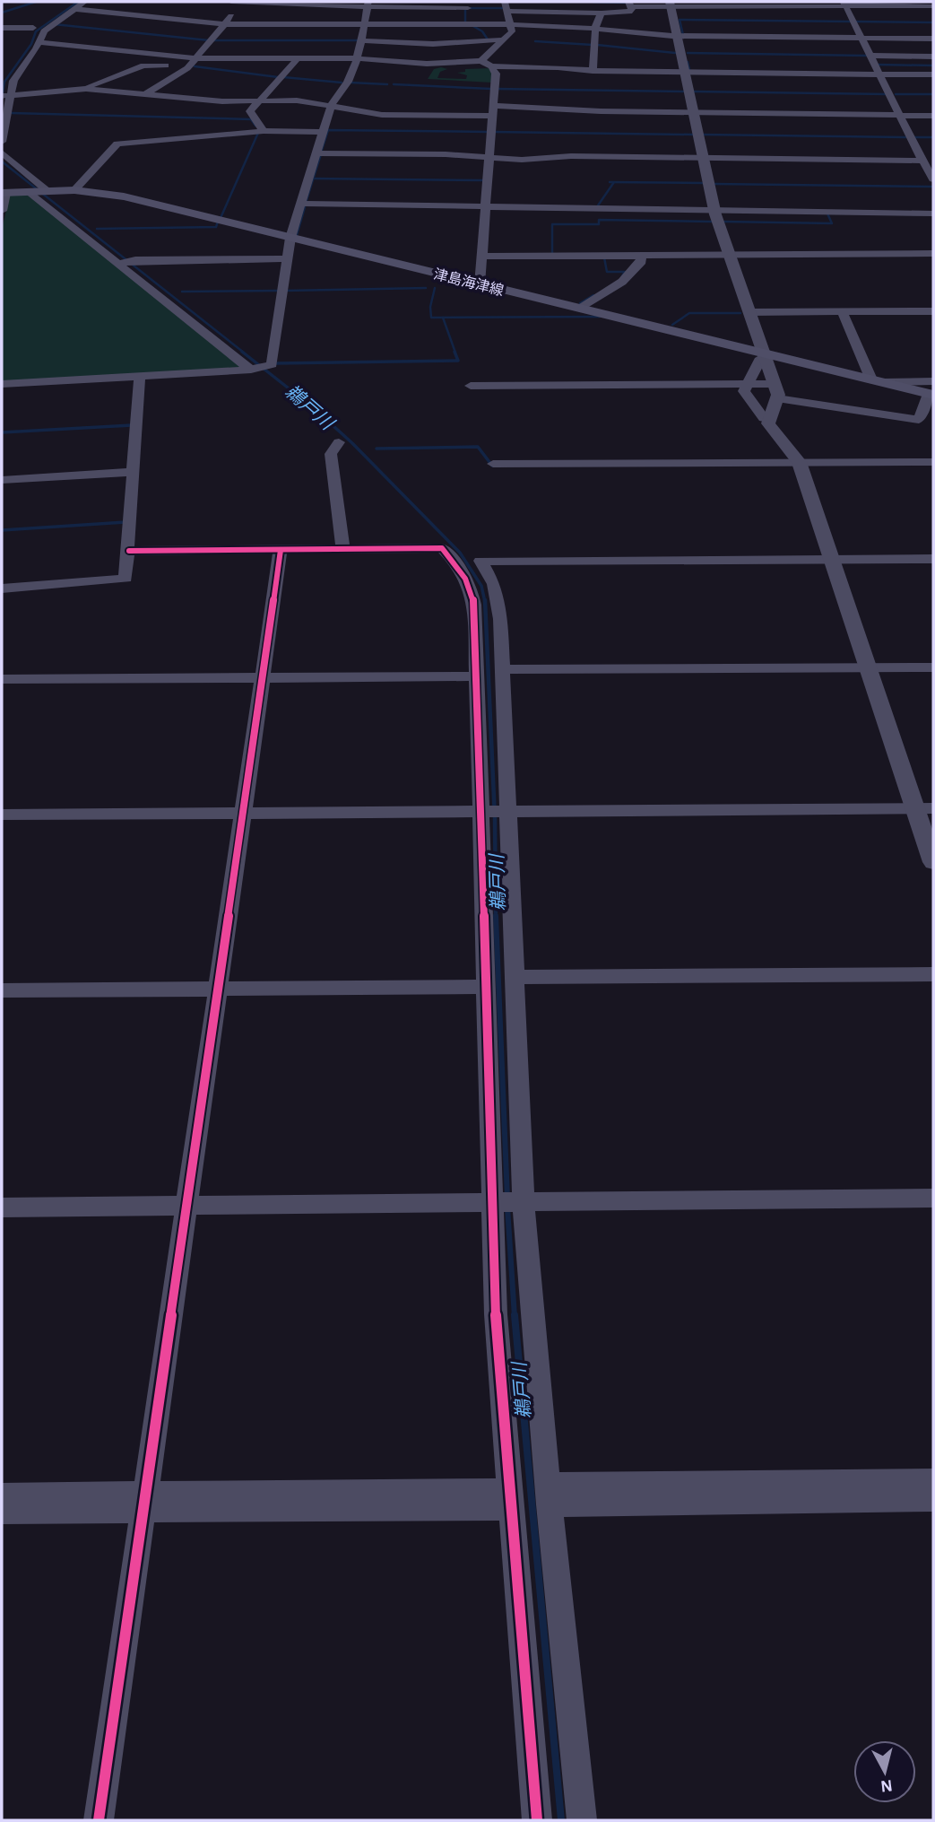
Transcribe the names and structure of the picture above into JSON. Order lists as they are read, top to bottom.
{
  "streets": {
    "main road": ["津島海津線"]
  },
  "water": ["鵜戸川"],
  "north": "bottom"
}
